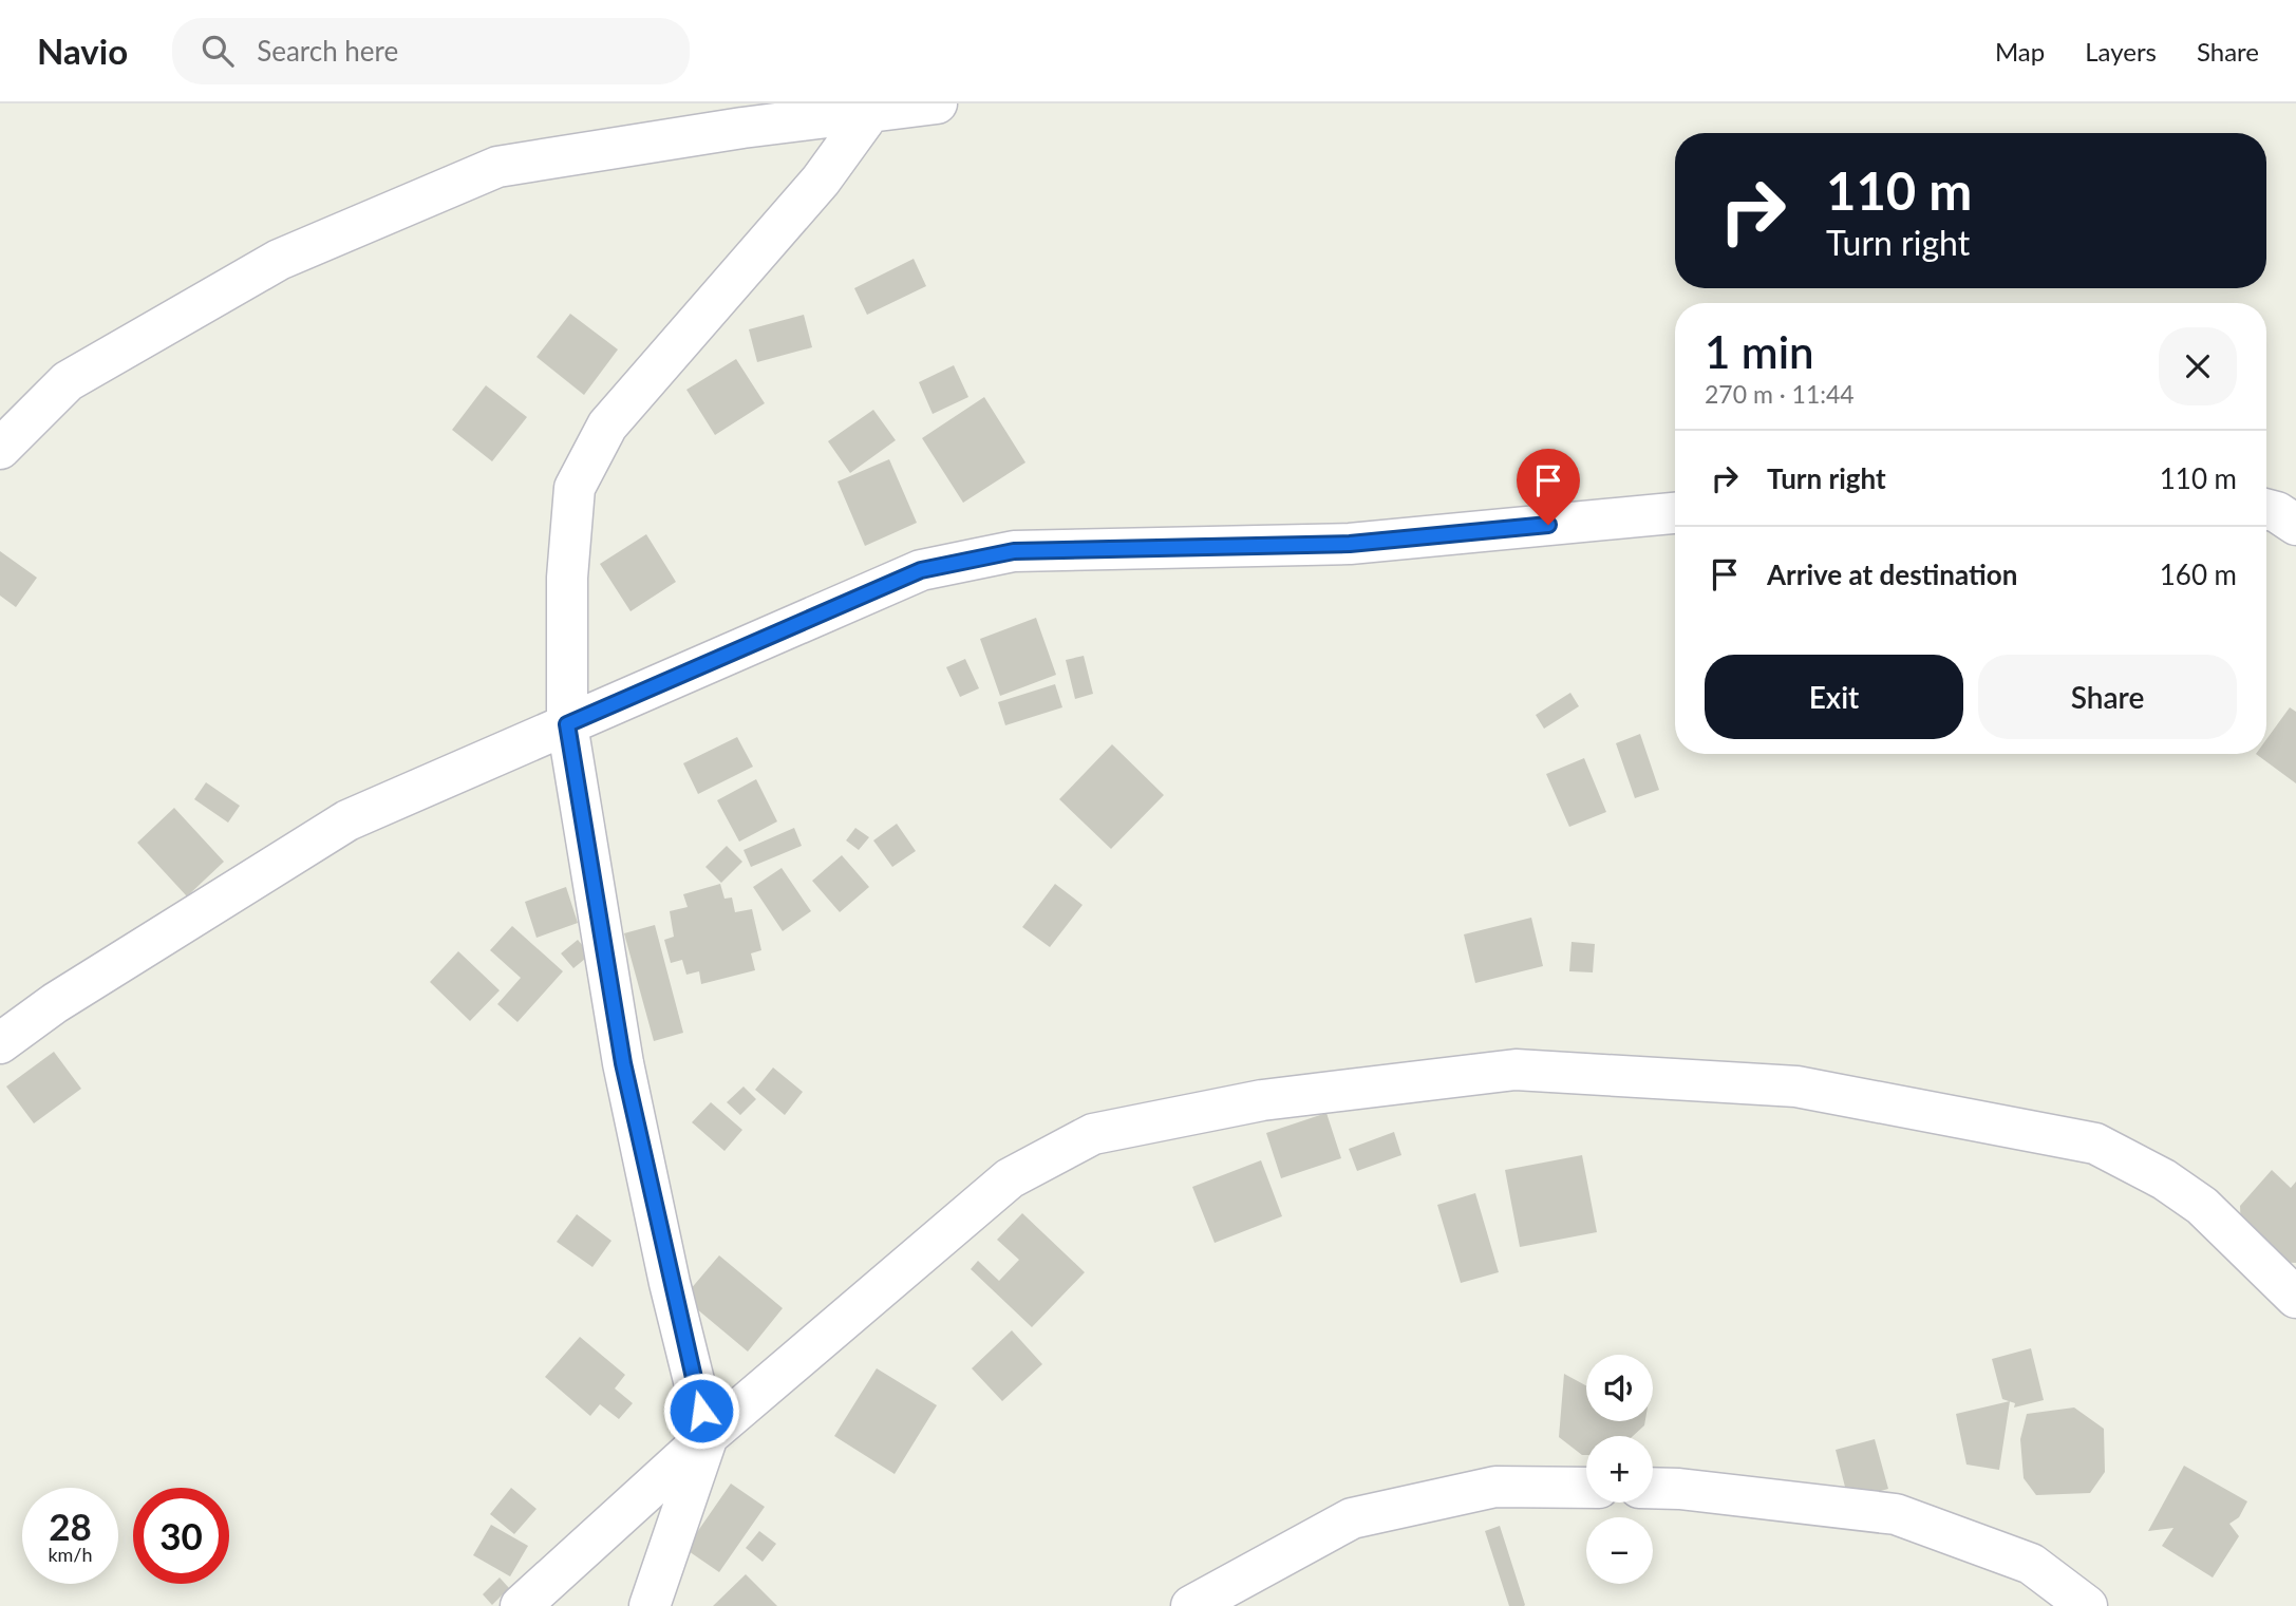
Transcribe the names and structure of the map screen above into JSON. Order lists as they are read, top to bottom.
{
  "page": {
    "header": "Navio",
    "search": "Search here",
    "nav": ["Map", "Layers", "Share"],
    "turn": ["110 m", "Turn right"],
    "heading": ["1 min", "270 m · 11:44"],
    "list": [
      {
        "name": "Turn right",
        "value": "110 m"
      },
      {
        "name": "Arrive at destination",
        "value": "160 m"
      }
    ],
    "buttons": ["Exit", "Share"],
    "map_buttons": ["+", "−"],
    "speed": "28 km/h",
    "limit": "30"
  }
}
